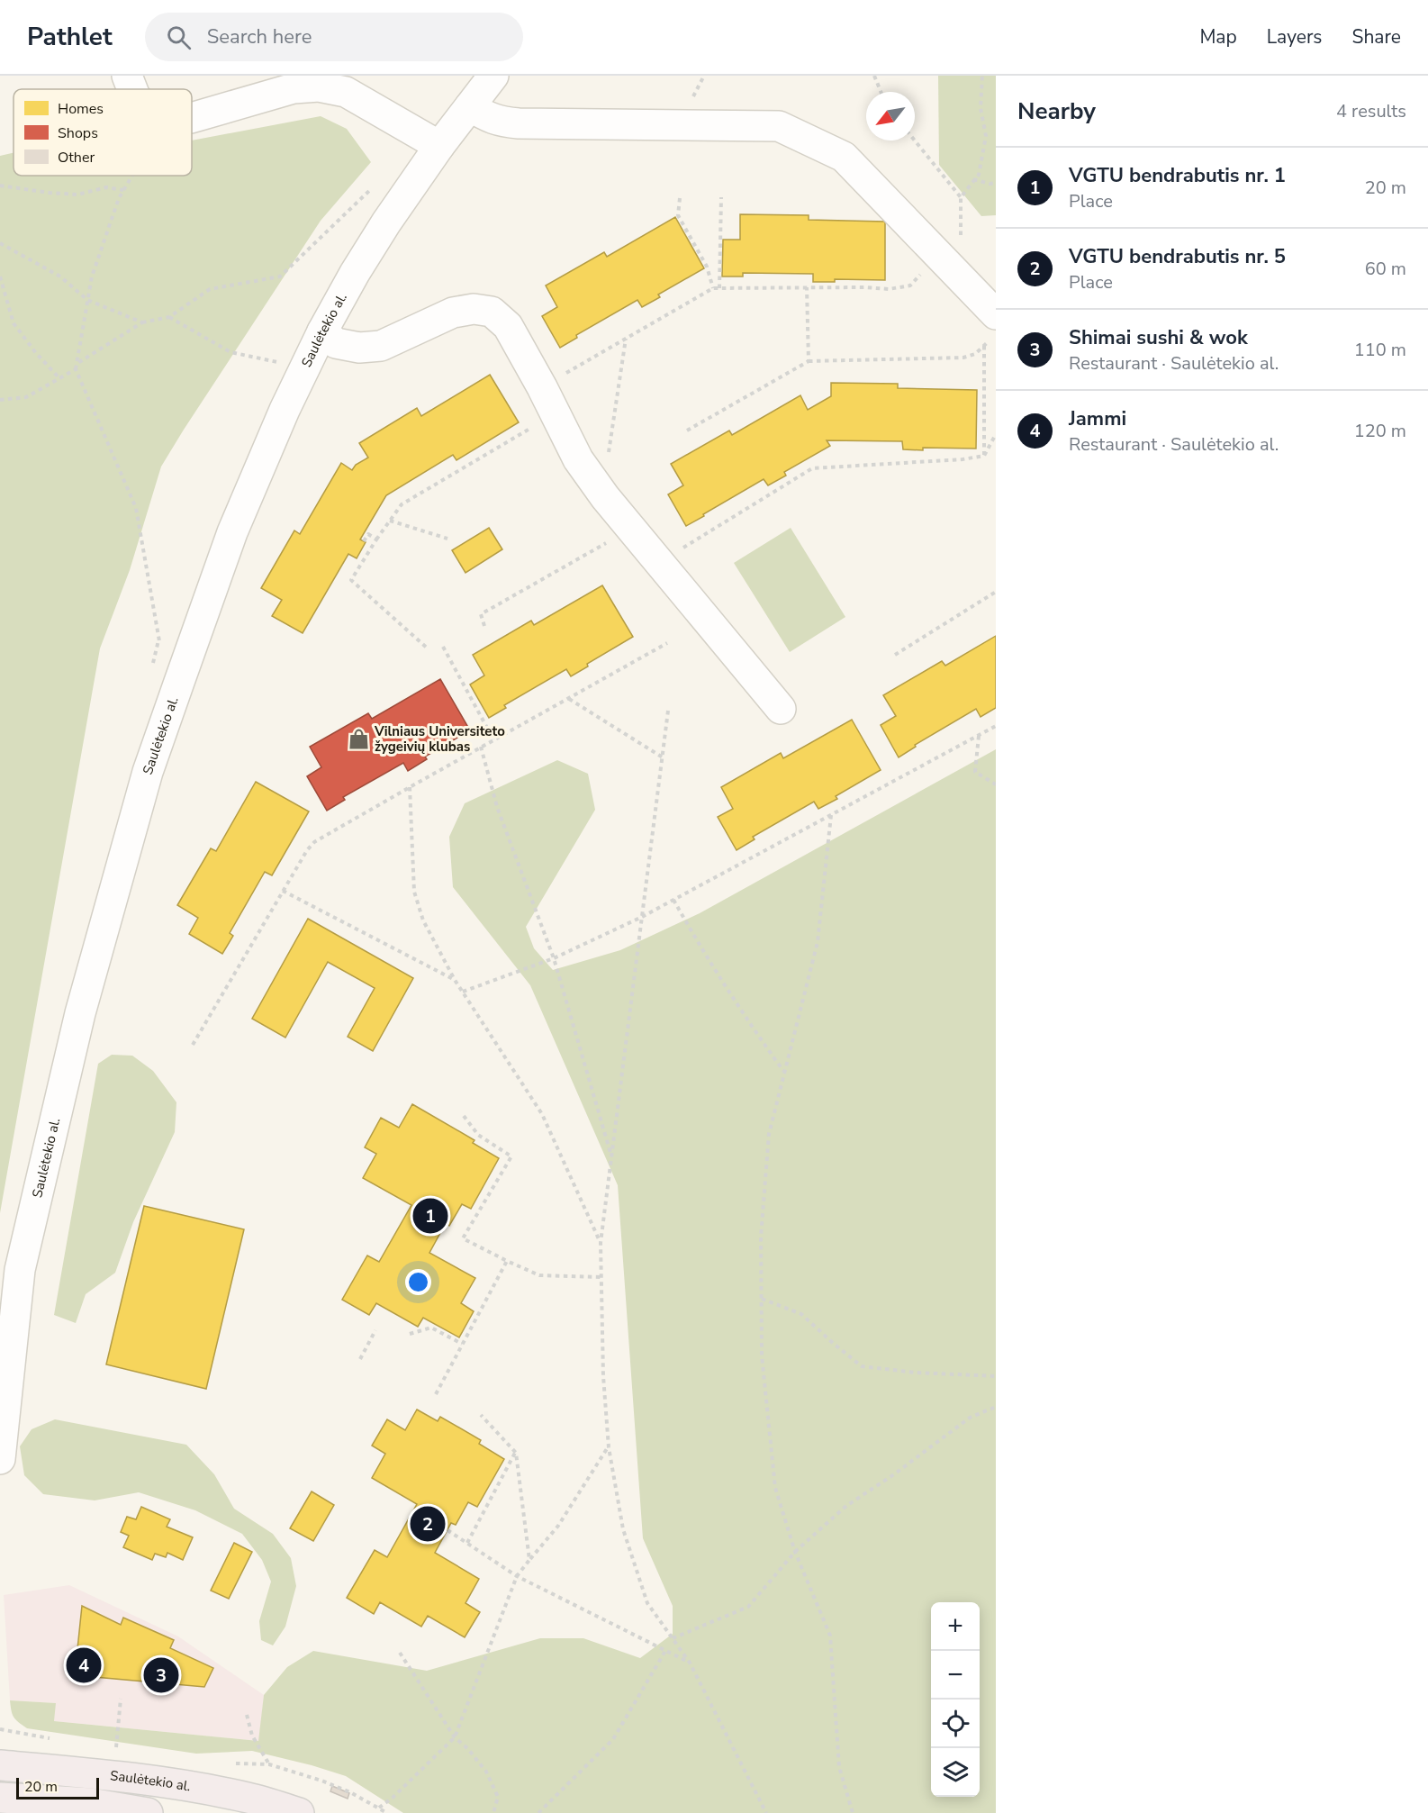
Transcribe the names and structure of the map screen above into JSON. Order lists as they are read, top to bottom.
{
  "streets": {
    "main road": ["Saulėtekio al."]
  },
  "places": {
    "shop": ["Vilniaus Universiteto žygeivių klubas"]
  },
  "legend": ["Homes", "Shops", "Other"],
  "scale_bar": "20 m",
  "north": "bottom left",
  "page": {
    "header": "Pathlet",
    "search": "Search here",
    "nav": ["Map", "Layers", "Share"],
    "heading": ["Nearby", "4 results"],
    "list": [
      {
        "mark": "1",
        "name": "VGTU bendrabutis nr. 1",
        "note": "Place",
        "value": "20 m"
      },
      {
        "mark": "2",
        "name": "VGTU bendrabutis nr. 5",
        "note": "Place",
        "value": "60 m"
      },
      {
        "mark": "3",
        "name": "Shimai sushi & wok",
        "note": "Restaurant · Saulėtekio al.",
        "value": "110 m"
      },
      {
        "mark": "4",
        "name": "Jammi",
        "note": "Restaurant · Saulėtekio al.",
        "value": "120 m"
      }
    ],
    "pins": [
      "1",
      "2",
      "4",
      "3"
    ],
    "map_buttons": ["+", "−"],
    "scale": "20 m"
  }
}
